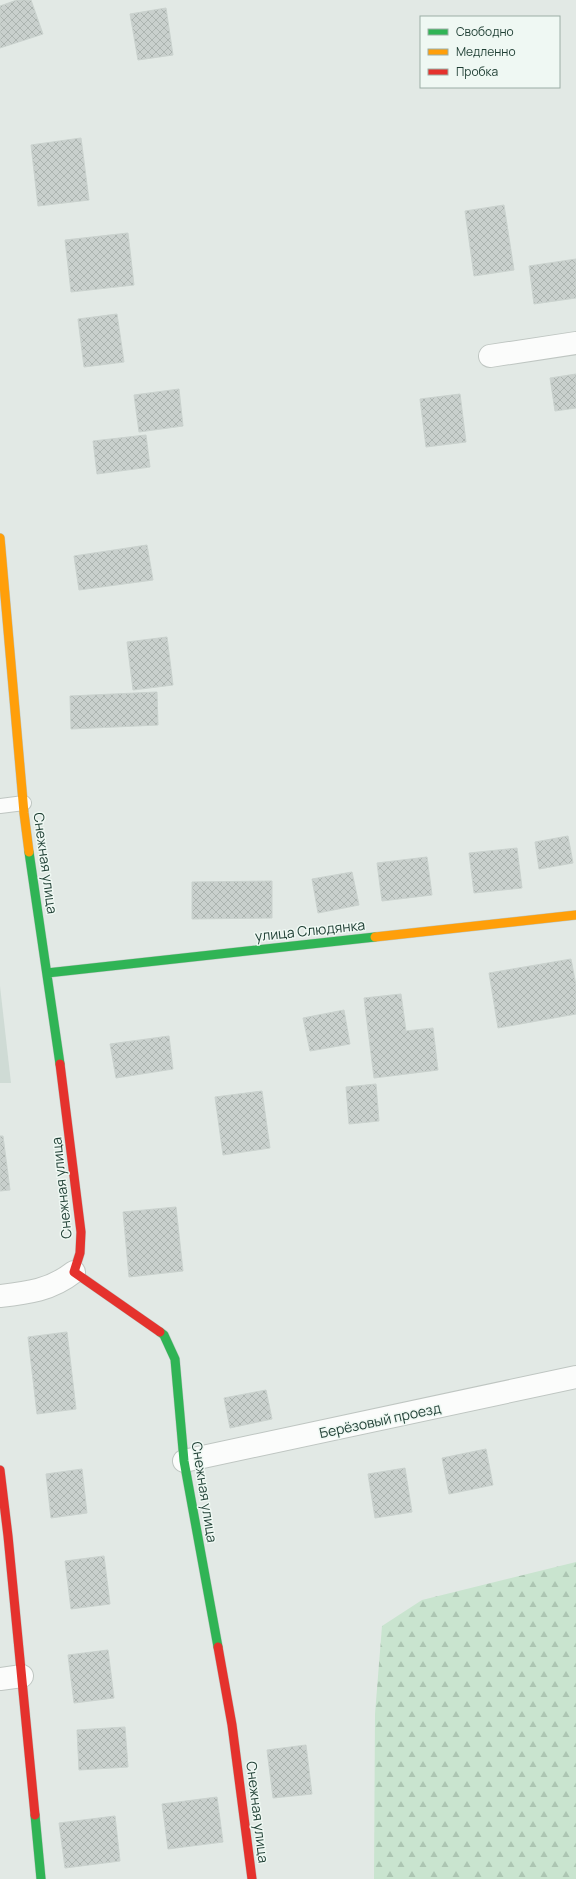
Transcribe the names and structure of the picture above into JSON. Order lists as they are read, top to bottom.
{
  "streets": {
    "street": ["Снежная улица", "улица Слюдянка", "Берёзовый проезд"]
  },
  "crossings": [
    ["Снежная улица", "улица Слюдянка"],
    ["Снежная улица", "Берёзовый проезд"]
  ],
  "legend": ["Свободно", "Медленно", "Пробка"]
}
